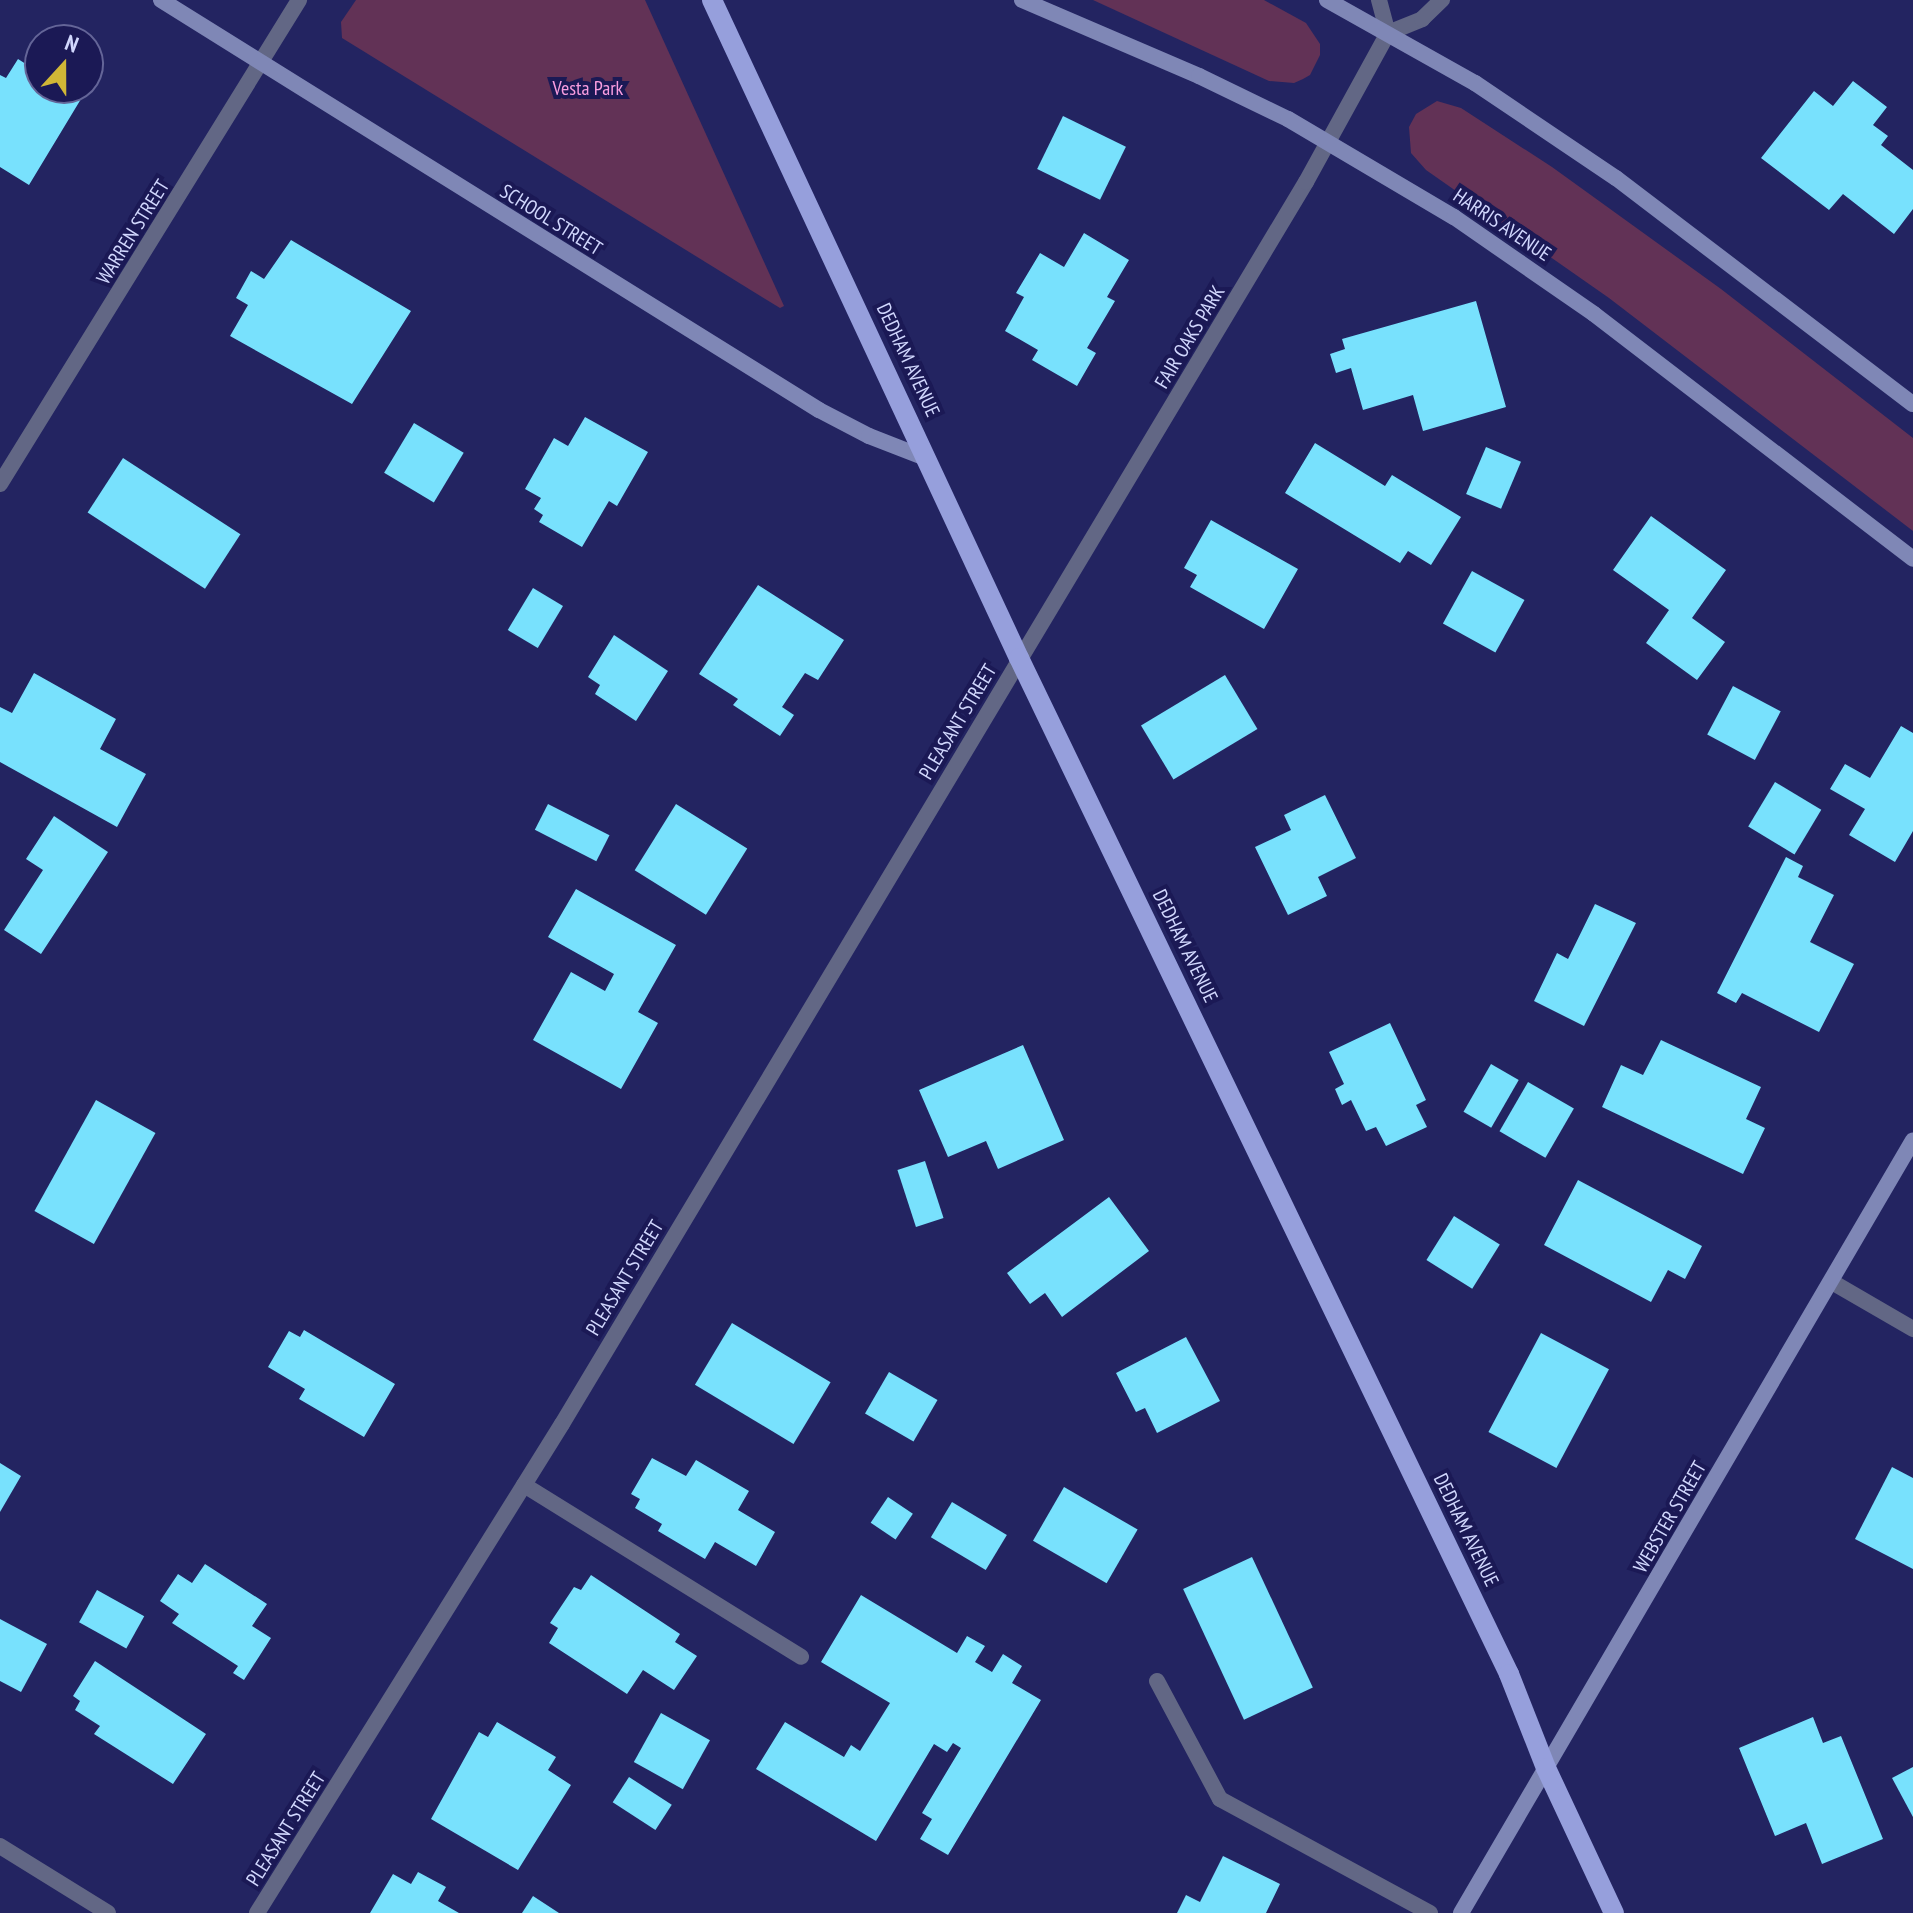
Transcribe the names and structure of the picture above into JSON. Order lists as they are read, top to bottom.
{
  "streets": {
    "main road": ["DEDHAM AVENUE"],
    "street": [
      "SCHOOL STREET",
      "HARRIS AVENUE",
      "WARREN STREET",
      "FAIR OAKS PARK",
      "PLEASANT STREET",
      "WEBSTER STREET"
    ]
  },
  "crossings": [
    ["SCHOOL STREET", "WARREN STREET"],
    ["SCHOOL STREET", "DEDHAM AVENUE"],
    ["HARRIS AVENUE", "FAIR OAKS PARK"],
    ["FAIR OAKS PARK", "DEDHAM AVENUE"],
    ["FAIR OAKS PARK", "PLEASANT STREET"],
    ["DEDHAM AVENUE", "PLEASANT STREET"],
    ["DEDHAM AVENUE", "WEBSTER STREET"]
  ],
  "parks": ["Vesta Park"],
  "north": "top"
}
